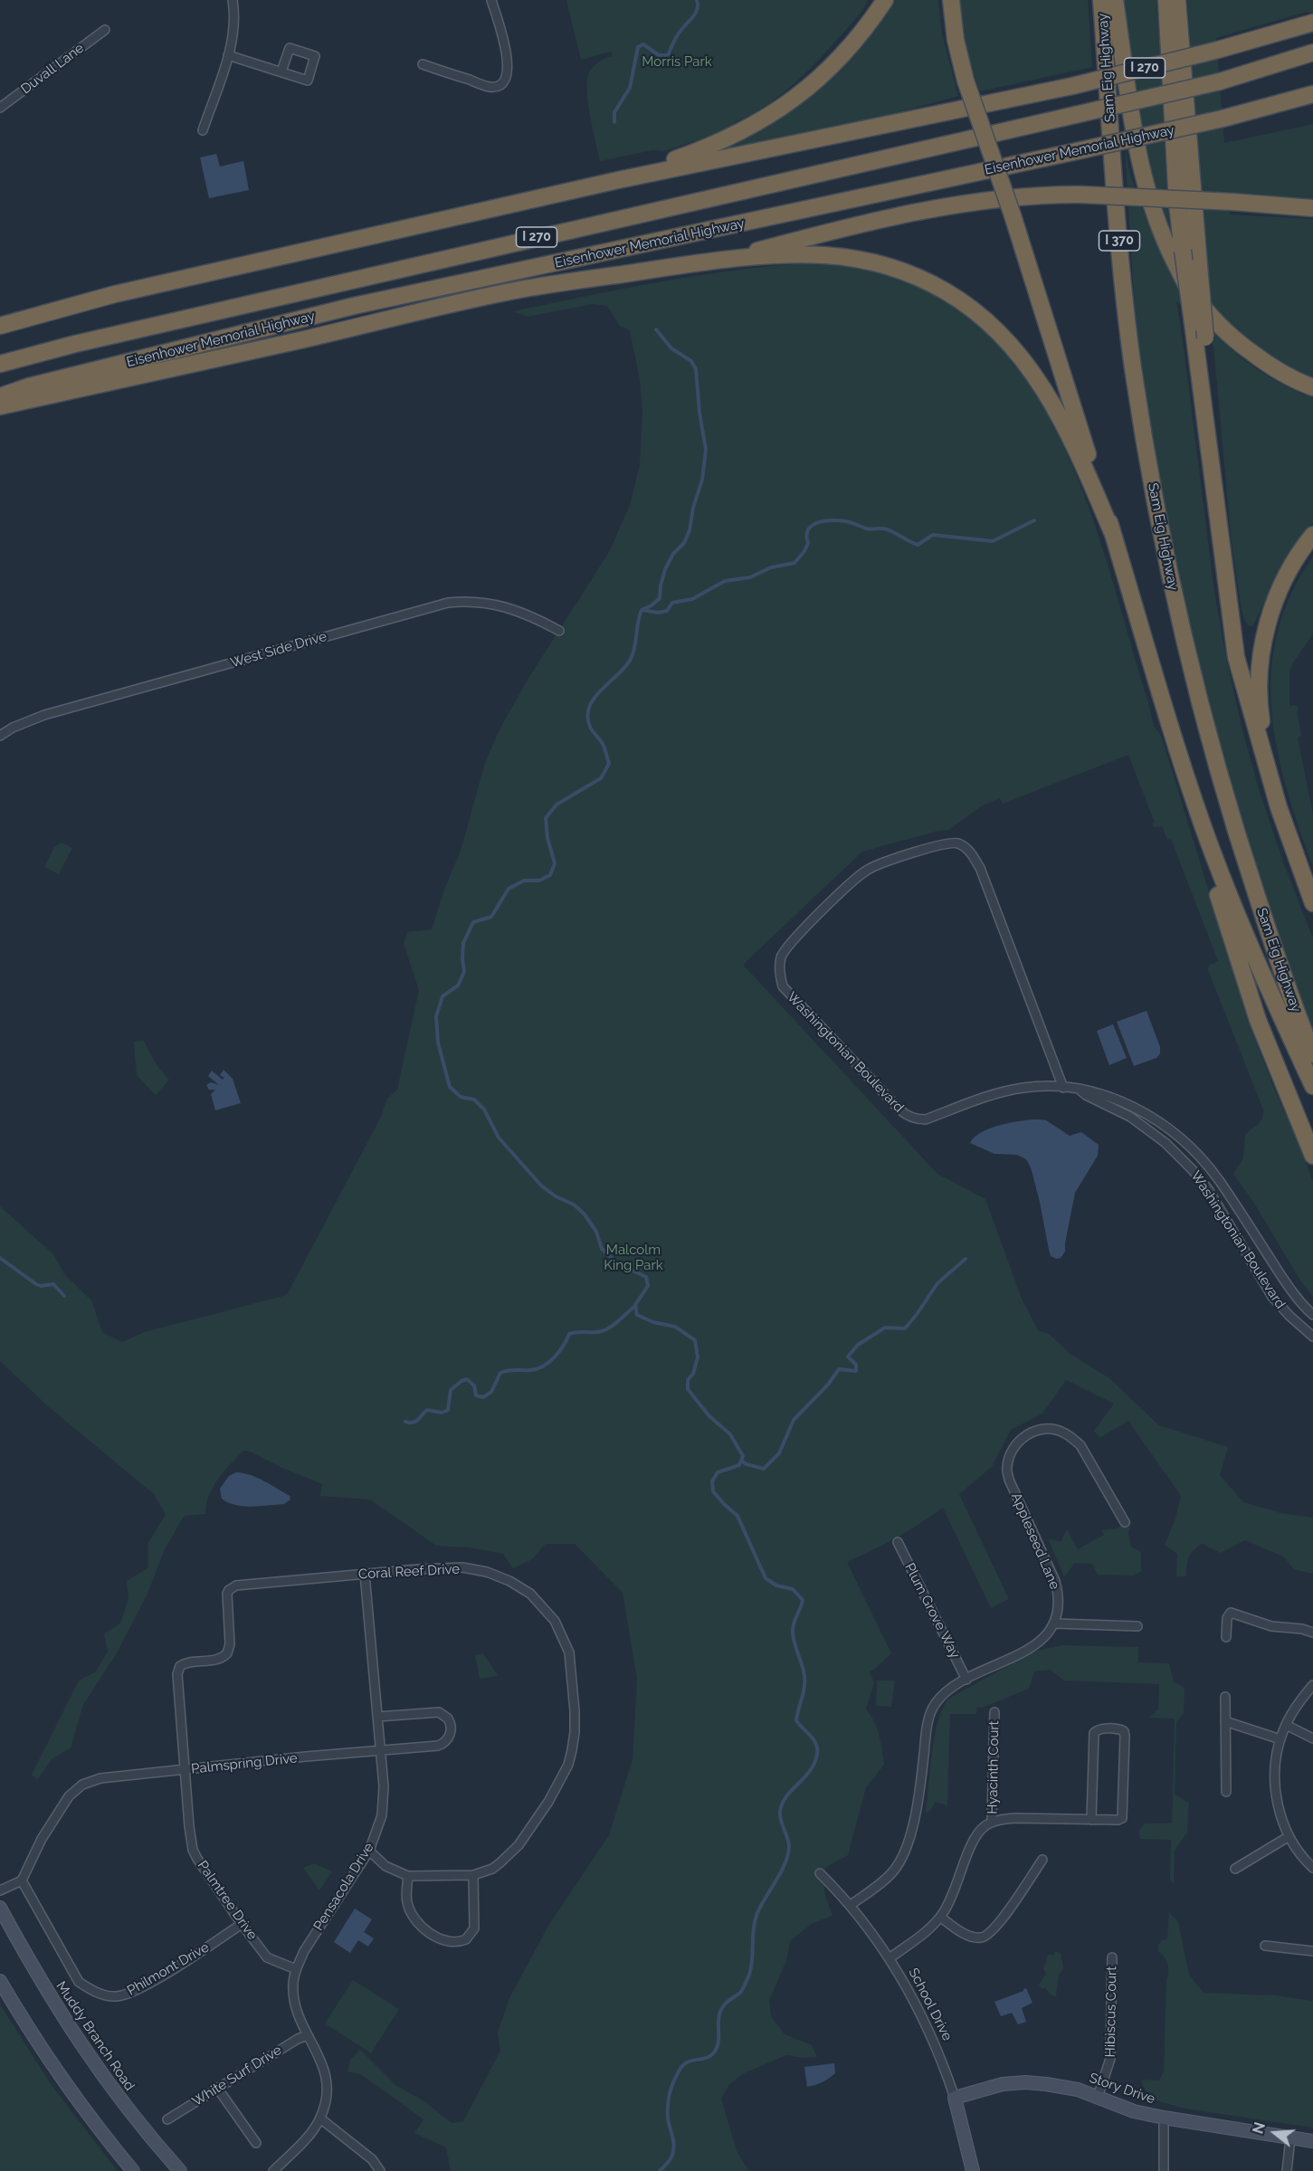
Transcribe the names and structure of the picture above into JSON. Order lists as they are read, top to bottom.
{
  "streets": {
    "highway": [
      "Sam Eig Highway",
      "I 270",
      "Eisenhower Memorial Highway",
      "I 370"
    ],
    "main road": ["School Drive", "Muddy Branch Road", "Story Drive"],
    "street": [
      "Duvall Lane",
      "West Side Drive",
      "Washingtonian Boulevard",
      "Appleseed Lane",
      "Coral Reef Drive",
      "Plum Grove Way",
      "Palmspring Drive",
      "Hyacinth Court",
      "Pensacola Drive",
      "Palmtree Drive",
      "Philmont Drive",
      "Hibiscus Court",
      "White Surf Drive"
    ]
  },
  "crossings": [
    ["Coral Reef Drive", "Pensacola Drive"],
    ["Coral Reef Drive", "Palmtree Drive"],
    ["Palmspring Drive", "Pensacola Drive"],
    ["Palmspring Drive", "Palmtree Drive"],
    ["Palmspring Drive", "Philmont Drive"],
    ["Pensacola Drive", "Palmtree Drive"],
    ["Pensacola Drive", "White Surf Drive"],
    ["Palmtree Drive", "Philmont Drive"],
    ["School Drive", "Story Drive"],
    ["Hibiscus Court", "Story Drive"]
  ],
  "parks": ["Morris Park", "Malcolm King Park"],
  "north": "left"
}
